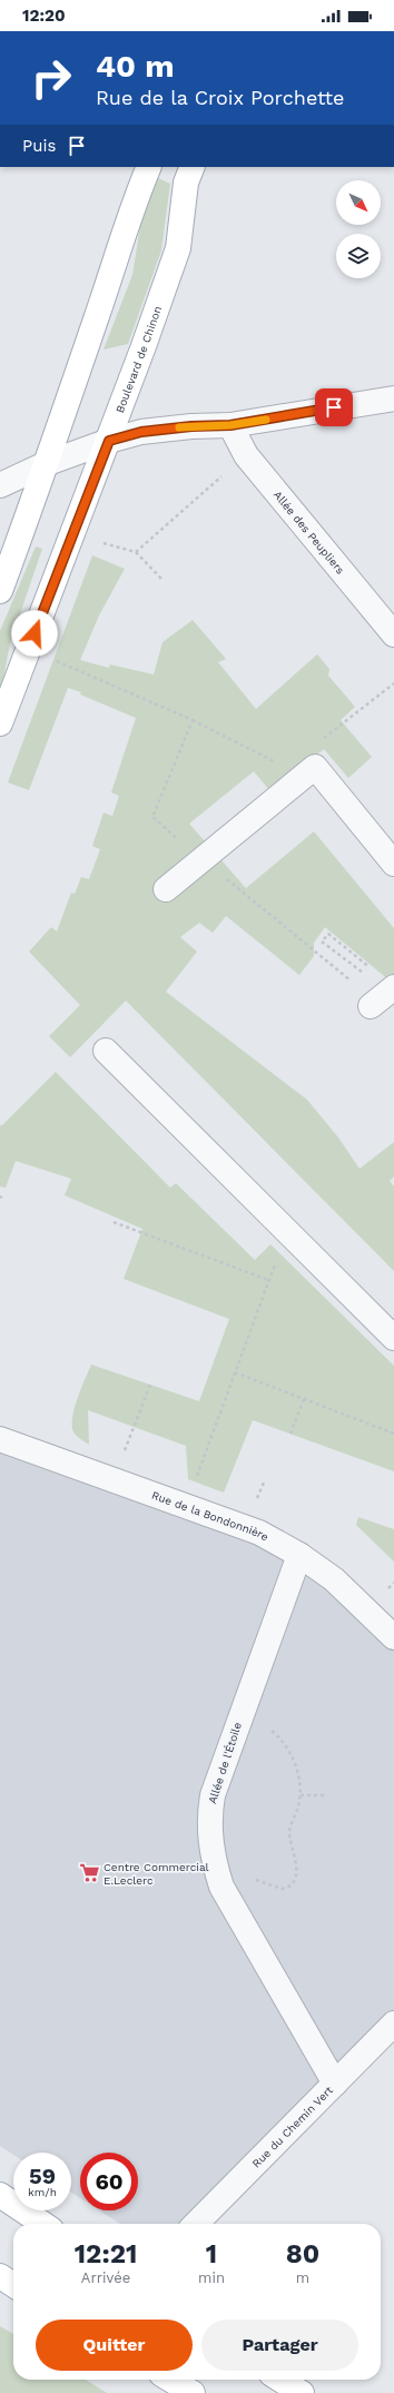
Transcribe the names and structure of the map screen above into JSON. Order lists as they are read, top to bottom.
{
  "streets": {
    "main road": ["Boulevard de Chinon"],
    "street": [
      "Allée des Peupliers",
      "Rue de la Bondonnière",
      "Allée de l'Étoile",
      "Rue du Chemin Vert"
    ]
  },
  "crossings": [
    ["Rue de la Bondonnière", "Allée de l'Étoile"],
    ["Allée de l'Étoile", "Rue du Chemin Vert"]
  ],
  "places": {
    "supermarket": ["Centre Commercial E.Leclerc"]
  },
  "north": "bottom right",
  "page": {
    "status": "12:20",
    "turn": ["40 m", "Rue de la Croix Porchette"],
    "then": "Puis",
    "speed": "59 km/h",
    "limit": "60",
    "eta": [
      "12:21",
      "Arrivée",
      "1",
      "min",
      "80",
      "m"
    ],
    "buttons": ["Quitter", "Partager"]
  }
}
